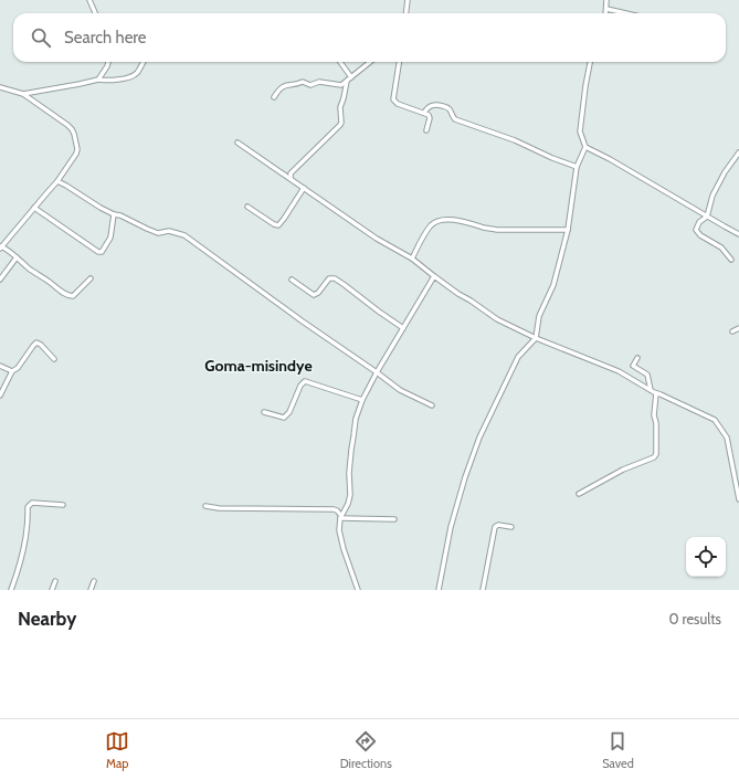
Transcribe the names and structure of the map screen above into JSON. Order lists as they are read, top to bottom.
{
  "districts": ["Goma-misindye"],
  "page": {
    "search": "Search here",
    "heading": ["Nearby", "0 results"],
    "nav": ["Map", "Directions", "Saved"]
  }
}
